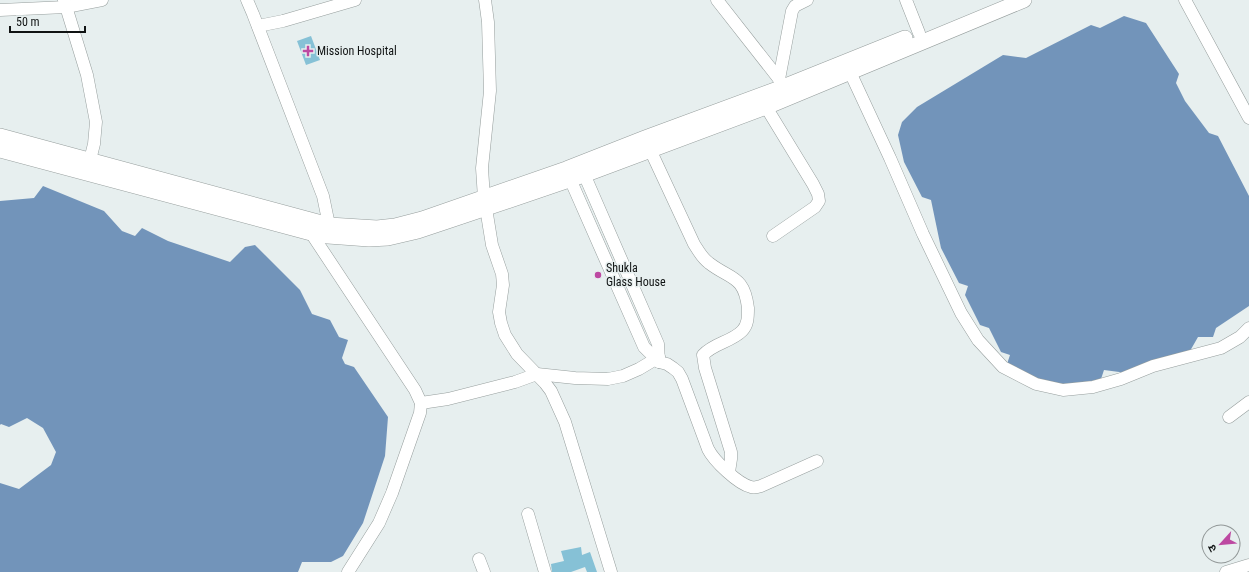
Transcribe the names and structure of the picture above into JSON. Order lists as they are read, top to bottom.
{
  "places": {
    "health": ["Mission Hospital"],
    "other": ["Shukla Glass House"]
  },
  "scale_bar": "50 m",
  "north": "bottom left"
}
